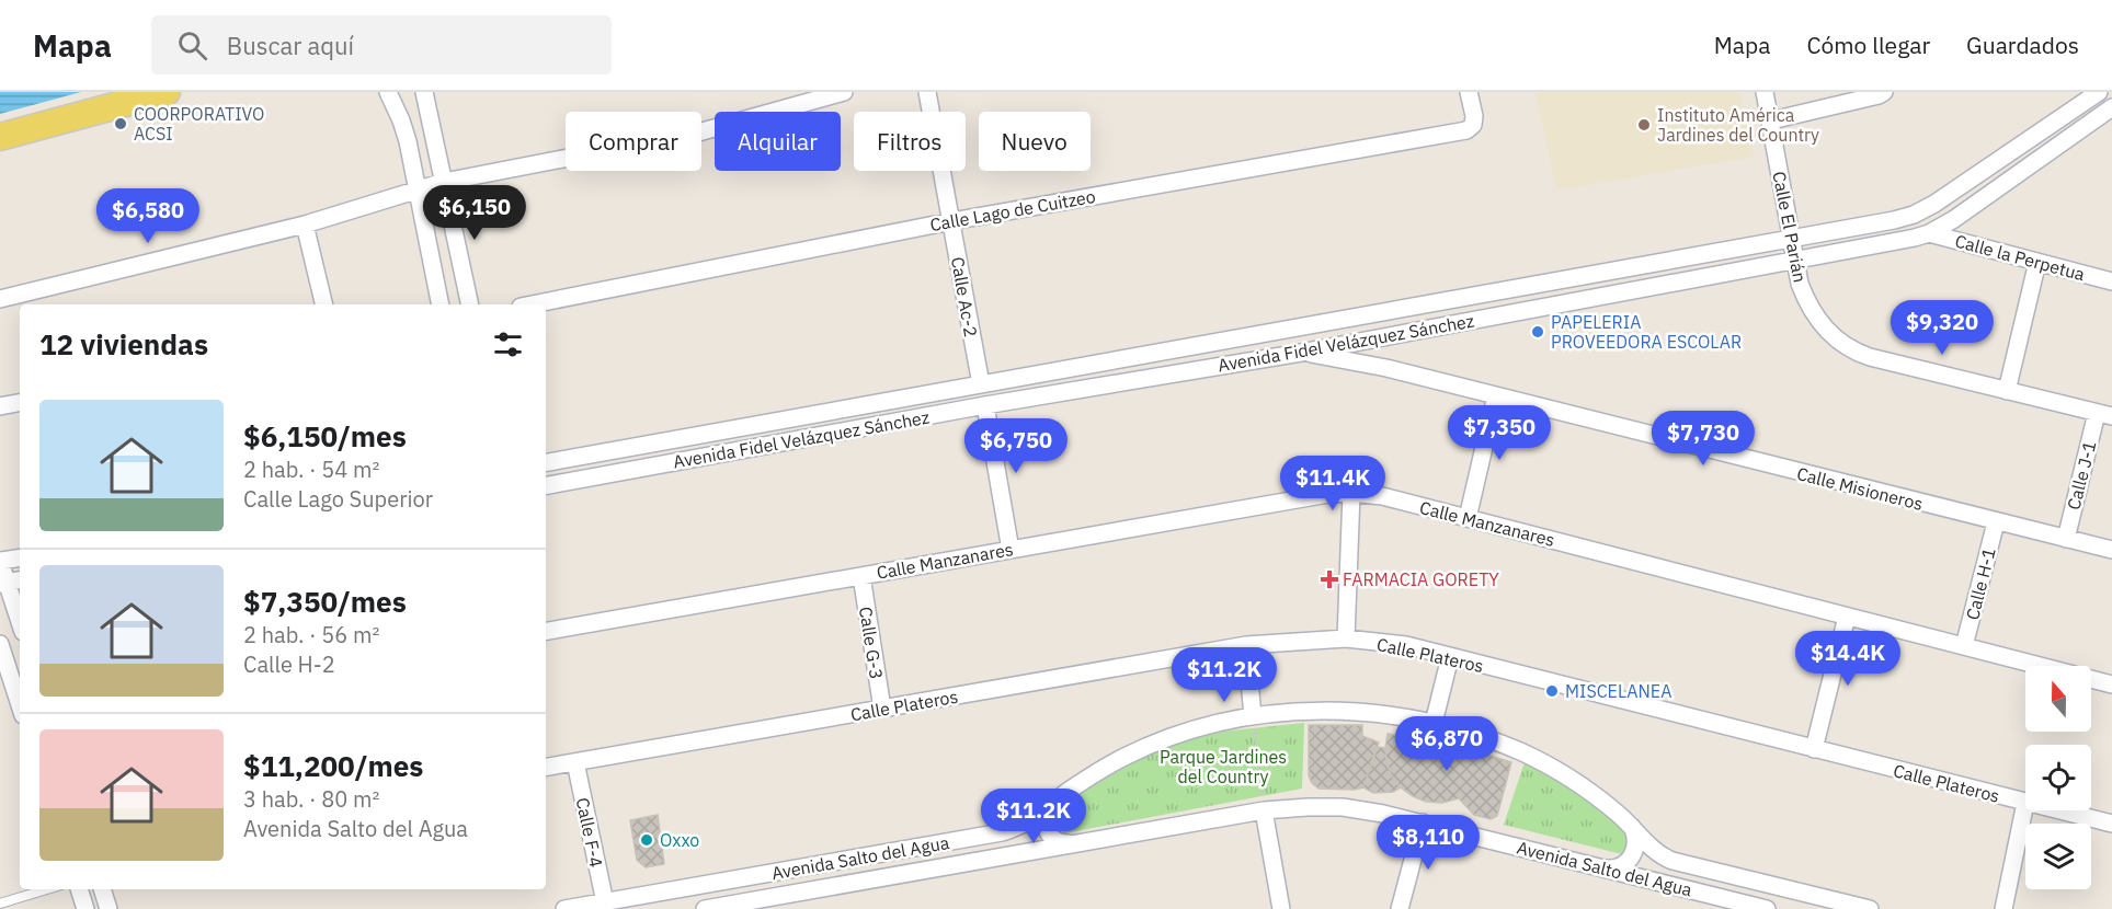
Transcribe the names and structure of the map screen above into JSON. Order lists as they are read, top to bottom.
{
  "streets": {
    "street": [
      "Calle Lago de Cuitzeo",
      "Calle El Parián",
      "Calle la Perpetua",
      "Calle Ac-2",
      "Avenida Fidel Velázquez Sánchez",
      "Calle J-1",
      "Calle Misioneros",
      "Calle Manzanares",
      "Calle H-1",
      "Calle G-3",
      "Calle Plateros",
      "Calle F-4",
      "Avenida Salto del Agua"
    ]
  },
  "crossings": [
    ["Calle Lago de Cuitzeo", "Calle Ac-2"],
    ["Calle El Parián", "Avenida Fidel Velázquez Sánchez"],
    ["Calle El Parián", "Calle J-1"],
    ["Calle la Perpetua", "Avenida Fidel Velázquez Sánchez"],
    ["Calle Ac-2", "Avenida Fidel Velázquez Sánchez"],
    ["Avenida Fidel Velázquez Sánchez", "Calle Misioneros"],
    ["Calle J-1", "Calle Misioneros"],
    ["Calle Misioneros", "Calle H-1"],
    ["Calle Manzanares", "Calle H-1"],
    ["Calle Manzanares", "Calle G-3"],
    ["Calle G-3", "Calle Plateros"],
    ["Calle Plateros", "Calle F-4"],
    ["Calle F-4", "Avenida Salto del Agua"]
  ],
  "parks": ["Parque Jardines del Country"],
  "places": {
    "other": [
      "COORPORATIVO ACSI",
      "Instituto América Jardines del Country",
      "PAPELERIA PROVEEDORA ESCOLAR",
      "MISCELANEA",
      "Oxxo"
    ],
    "health": ["FARMACIA GORETY"]
  },
  "north": "top",
  "page": {
    "header": "Mapa",
    "search": "Buscar aquí",
    "nav": ["Mapa", "Cómo llegar", "Guardados"],
    "chip": [
      "Comprar",
      "Alquilar",
      "Filtros",
      "Nuevo"
    ],
    "price": [
      "$6,150",
      "$6,580",
      "$9,320",
      "$7,350",
      "$7,730",
      "$6,750",
      "$11.4K",
      "$14.4K",
      "$11.2K",
      "$6,870",
      "$11.2K",
      "$8,110"
    ],
    "heading": "12 viviendas",
    "list": [
      {
        "name": "$6,150/mes",
        "note": "2 hab. · 54 m² · Calle Lago Superior"
      },
      {
        "name": "$7,350/mes",
        "note": "2 hab. · 56 m² · Calle H-2"
      },
      {
        "name": "$11,200/mes",
        "note": "3 hab. · 80 m² · Avenida Salto del Agua"
      }
    ]
  }
}
